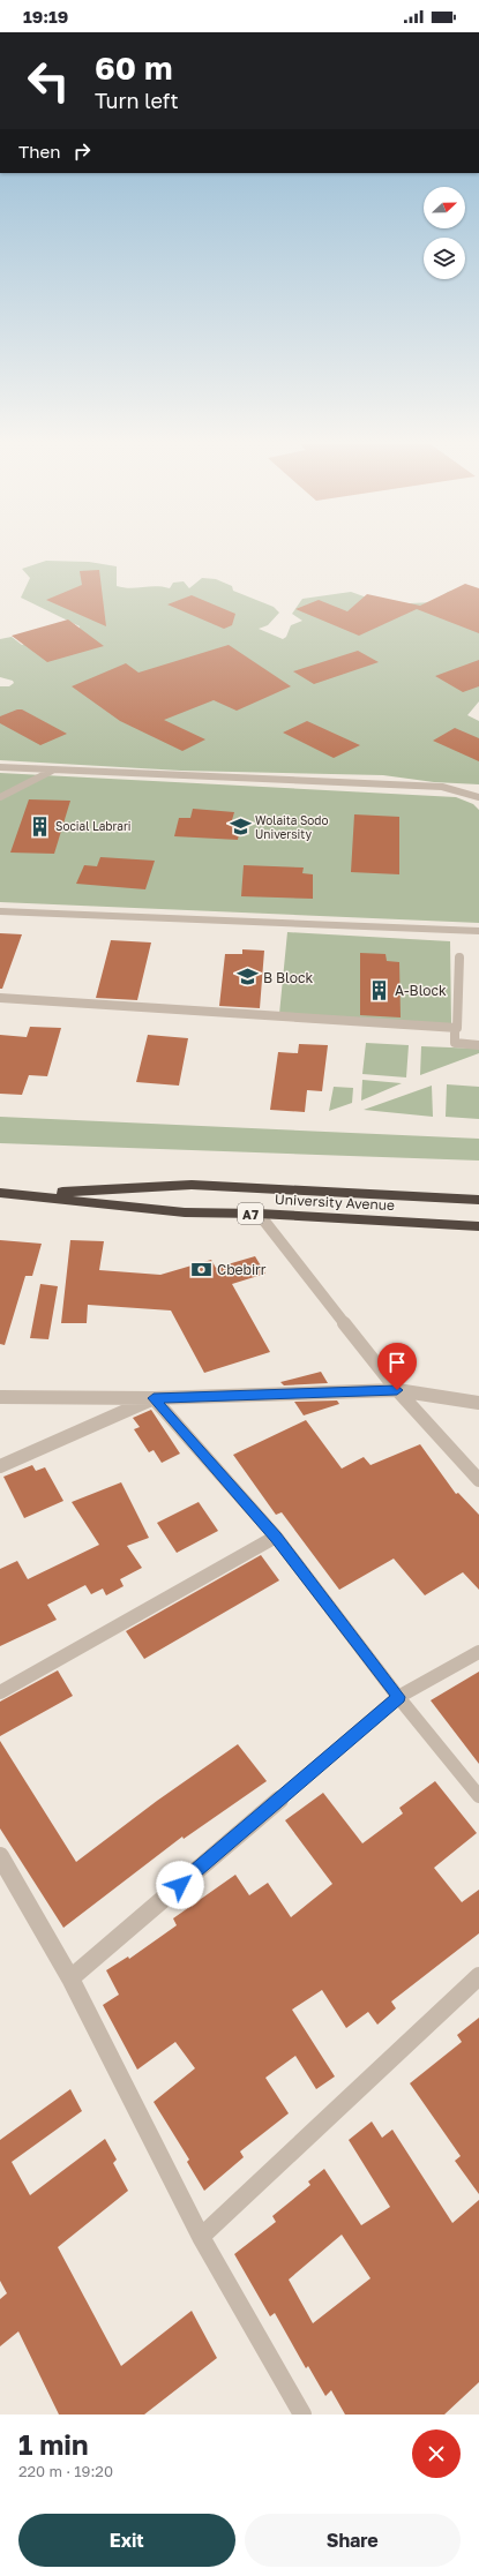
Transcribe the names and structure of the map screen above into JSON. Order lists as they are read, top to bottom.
{
  "streets": {
    "highway": ["University Avenue", "A7"]
  },
  "places": {
    "building": ["Social Labrari", "A-Block"],
    "school or university": ["Wolaita Sodo University", "B Block"],
    "bank": ["Cbebirr"]
  },
  "north": "right",
  "page": {
    "status": "19:19",
    "turn": ["60 m", "Turn left"],
    "then": "Then",
    "heading": ["1 min", "220 m · 19:20"],
    "buttons": ["Exit", "Share"]
  }
}
